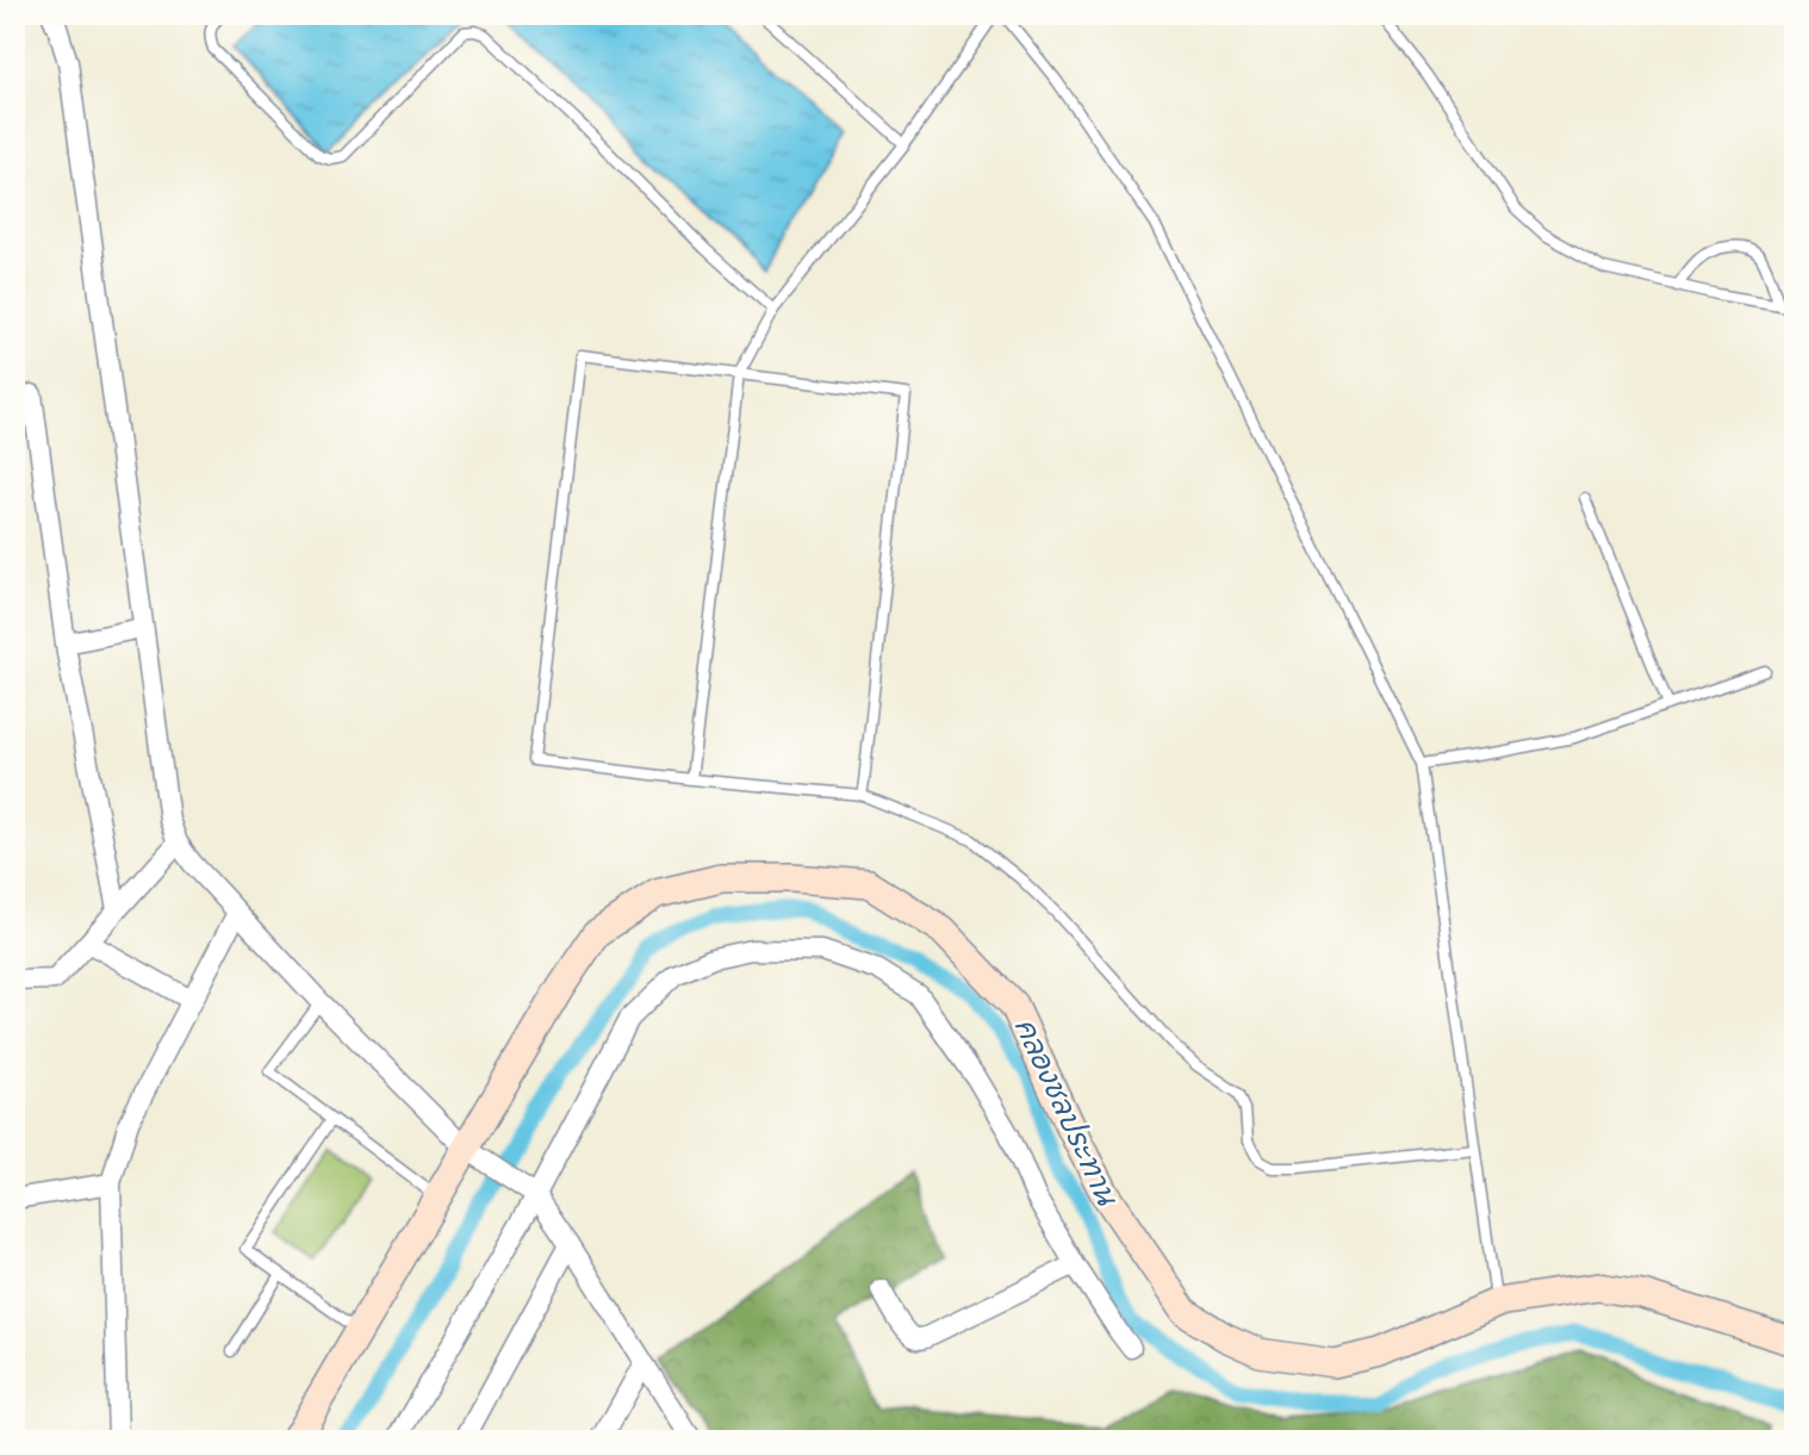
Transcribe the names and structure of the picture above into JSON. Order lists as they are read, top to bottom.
{
  "water": ["คลองชลประทาน"]
}
